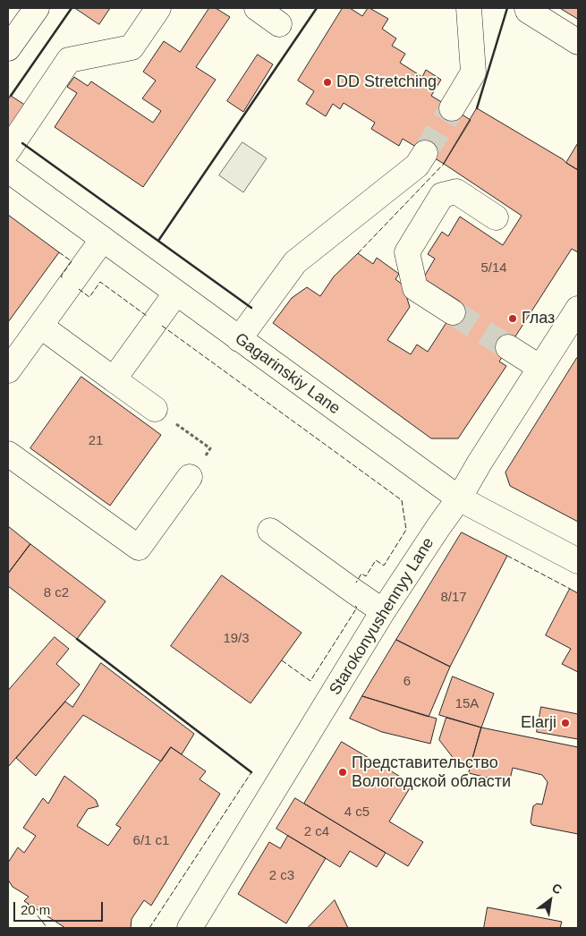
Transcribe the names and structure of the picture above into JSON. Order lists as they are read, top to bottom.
{
  "streets": {
    "street": ["Gagarinskiy Lane", "Starokonyushennyy Lane"]
  },
  "crossings": [
    ["Gagarinskiy Lane", "Starokonyushennyy Lane"]
  ],
  "places": [
    "DD Stretching",
    "Глаз",
    "Elarji",
    "Представительство Вологодской области"
  ],
  "house_numbers": [
    "5/14",
    "21",
    "8 с2",
    "8/17",
    "19/3",
    "6",
    "15А",
    "4 с5",
    "2 с4",
    "6/1 с1",
    "2 с3"
  ],
  "scale_bar": "20 m",
  "north": "top right"
}
